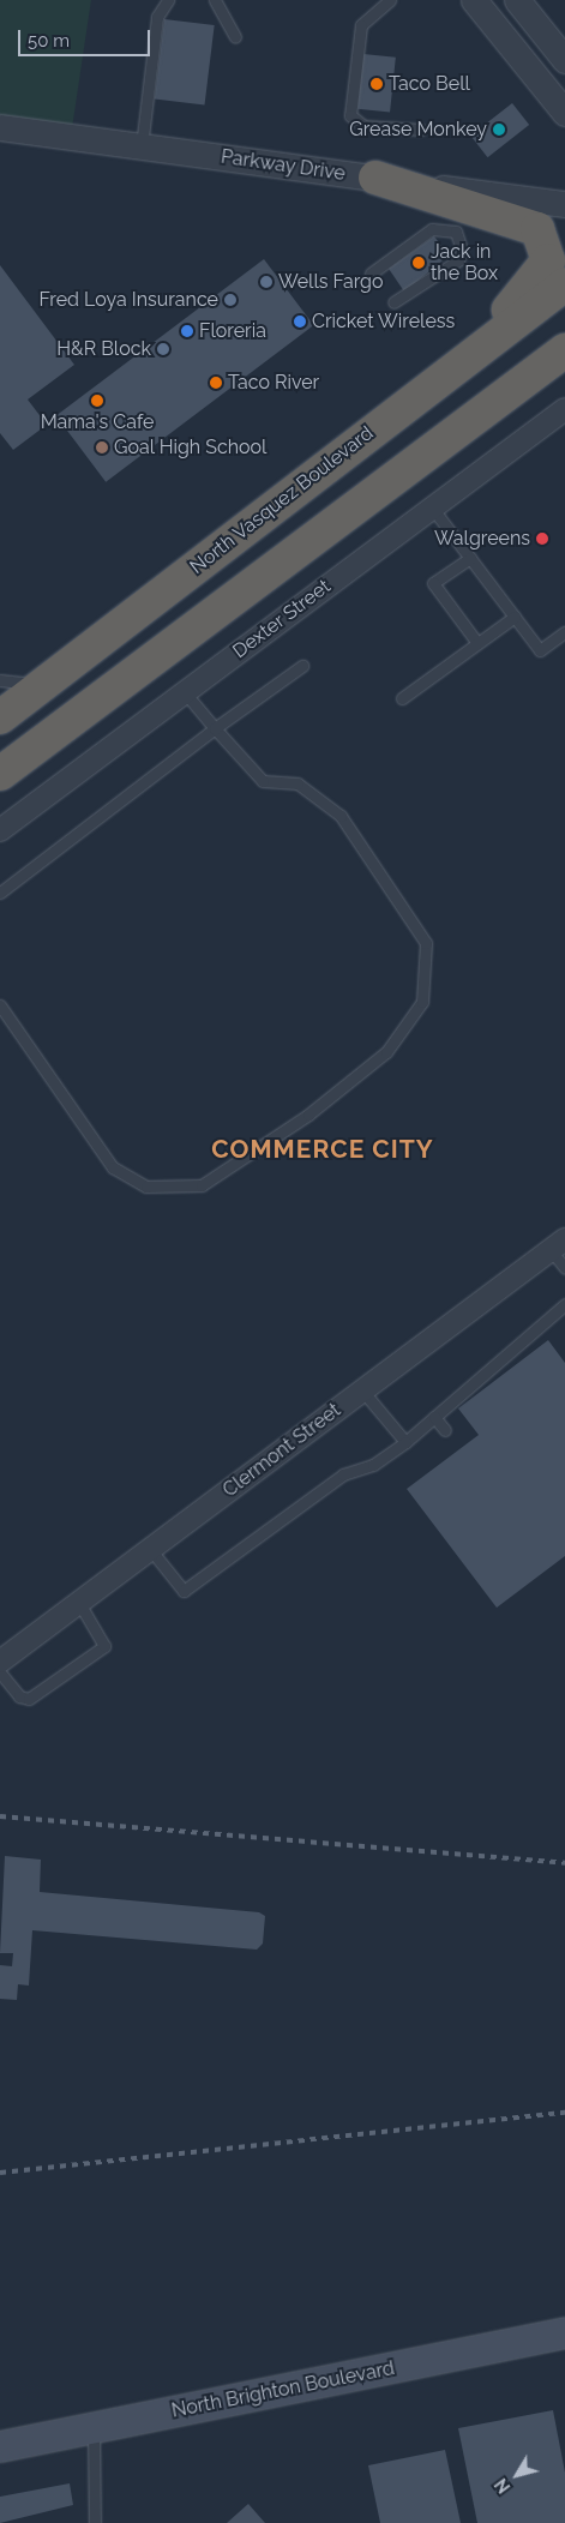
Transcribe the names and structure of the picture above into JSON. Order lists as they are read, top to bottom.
{
  "streets": {
    "highway": ["North Vasquez Boulevard"],
    "main road": ["North Brighton Boulevard"],
    "street": ["Parkway Drive", "Dexter Street", "Clermont Street"]
  },
  "districts": ["COMMERCE CITY"],
  "places": [
    "Taco Bell",
    "Grease Monkey",
    "Jack in the Box",
    "Wells Fargo",
    "Fred Loya Insurance",
    "Cricket Wireless",
    "Floreria",
    "H&R Block",
    "Taco River",
    "Mama's Cafe",
    "Goal High School",
    "Walgreens"
  ],
  "scale_bar": "50 m",
  "north": "bottom left"
}
